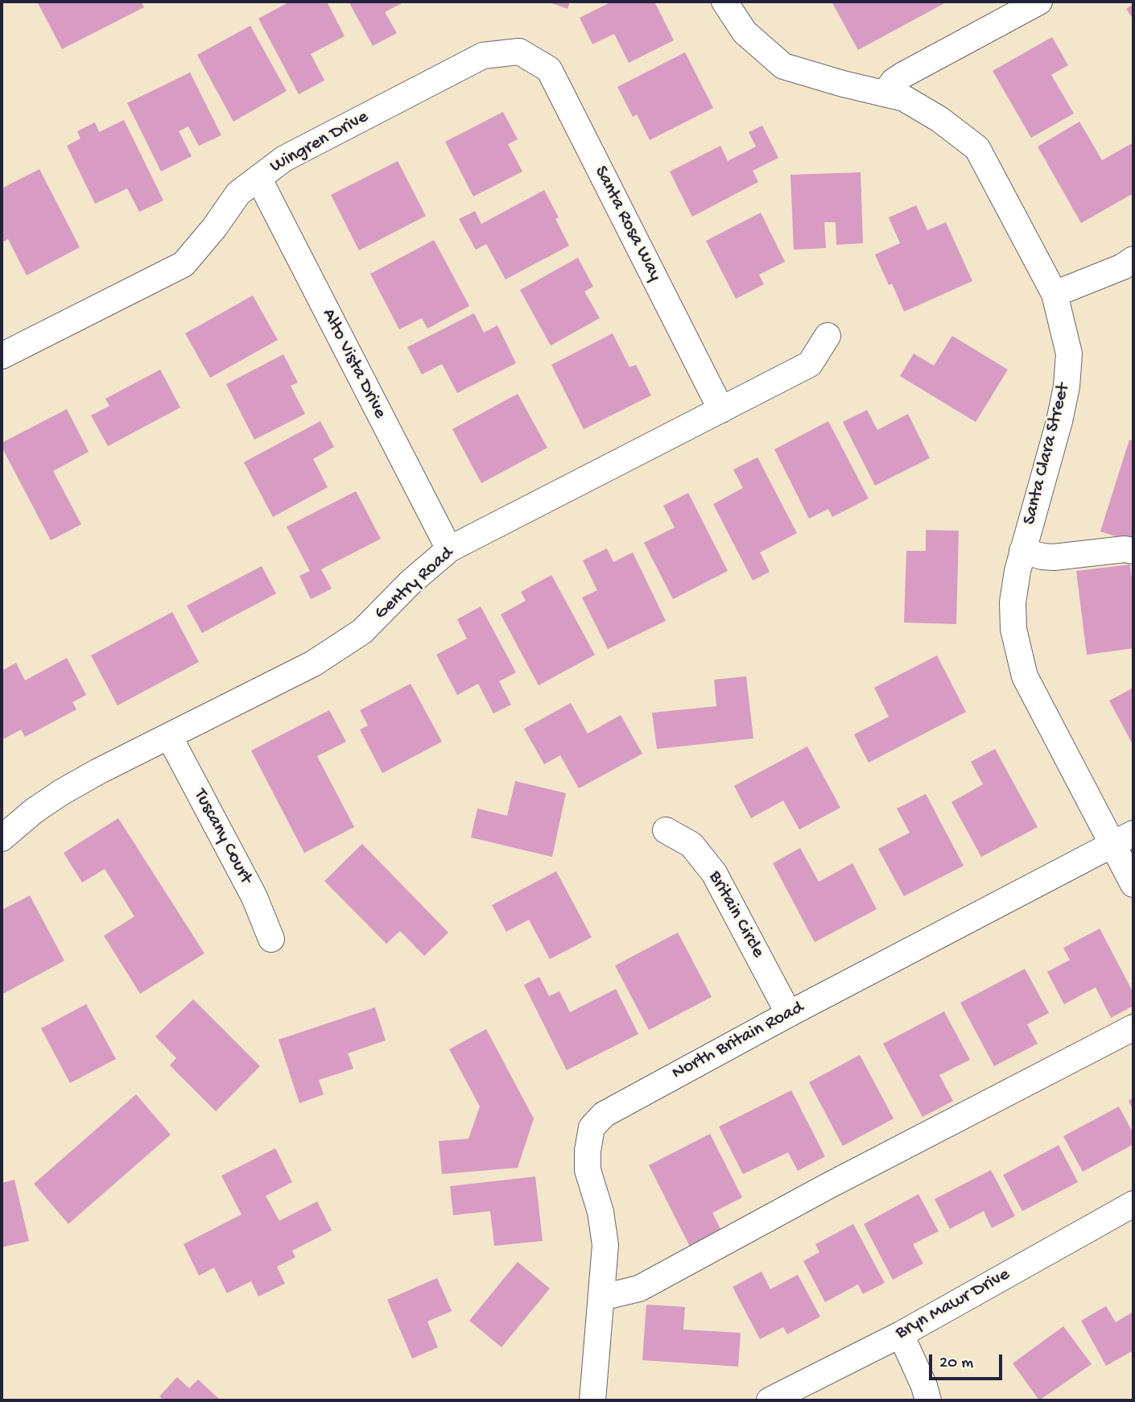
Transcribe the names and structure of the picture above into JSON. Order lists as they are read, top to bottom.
{
  "streets": {
    "street": [
      "Wingren Drive",
      "Santa Rosa Way",
      "Alto Vista Drive",
      "Santa Clara Street",
      "Gentry Road",
      "Tuscany Court",
      "Britain Circle",
      "North Britain Road",
      "Bryn Mawr Drive"
    ]
  },
  "crossings": [
    ["Wingren Drive", "Santa Rosa Way"],
    ["Wingren Drive", "Alto Vista Drive"],
    ["Santa Rosa Way", "Gentry Road"],
    ["Alto Vista Drive", "Gentry Road"],
    ["Santa Clara Street", "North Britain Road"],
    ["Gentry Road", "Tuscany Court"],
    ["Britain Circle", "North Britain Road"]
  ],
  "scale_bar": "20 m"
}
